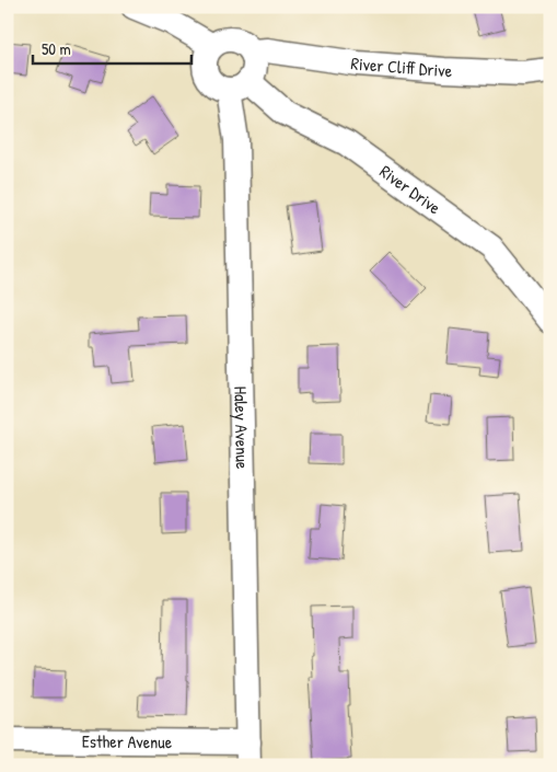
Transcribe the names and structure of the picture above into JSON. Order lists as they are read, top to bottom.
{
  "streets": {
    "street": [
      "River Cliff Drive",
      "River Drive",
      "Haley Avenue",
      "Esther Avenue"
    ]
  },
  "crossings": [
    ["River Cliff Drive", "River Drive"],
    ["River Cliff Drive", "Haley Avenue"],
    ["River Drive", "Haley Avenue"],
    ["Haley Avenue", "Esther Avenue"]
  ],
  "scale_bar": "50 m"
}
